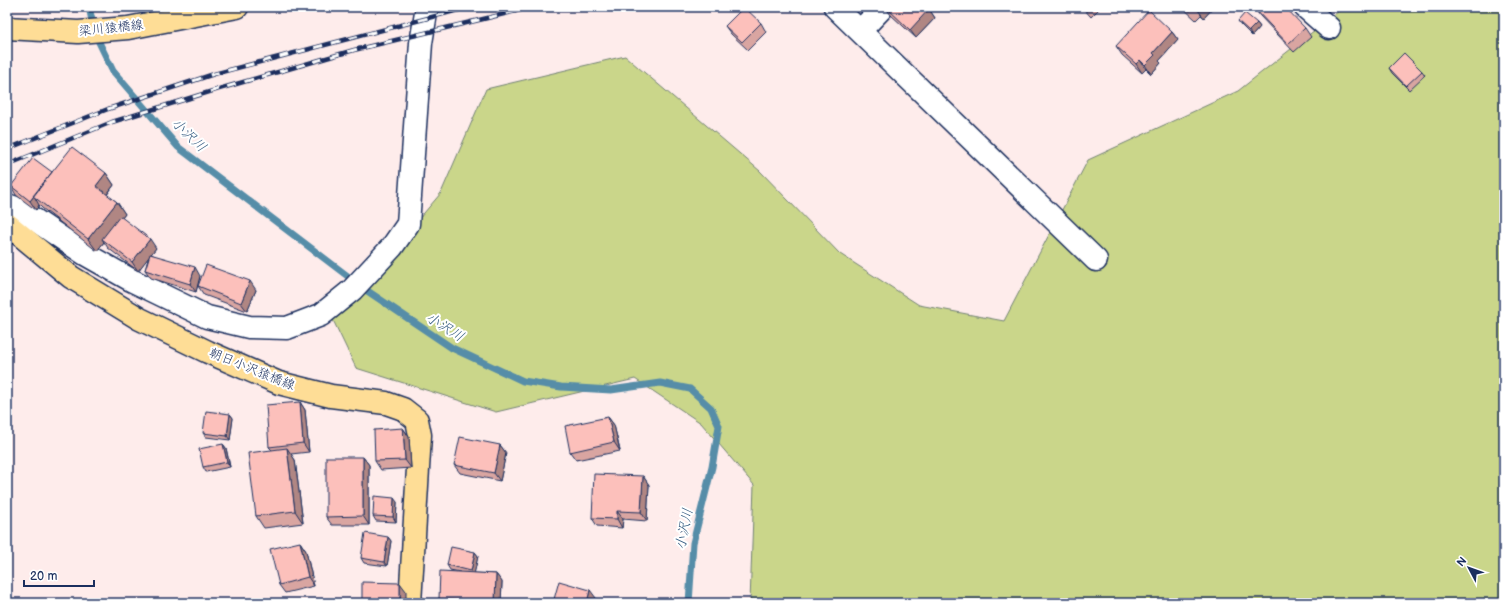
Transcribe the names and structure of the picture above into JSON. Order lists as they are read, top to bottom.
{
  "streets": {
    "main road": ["梁川猿橋線", "朝日小沢猿橋線"]
  },
  "water": ["小沢川"],
  "scale_bar": "20 m",
  "north": "top left"
}
